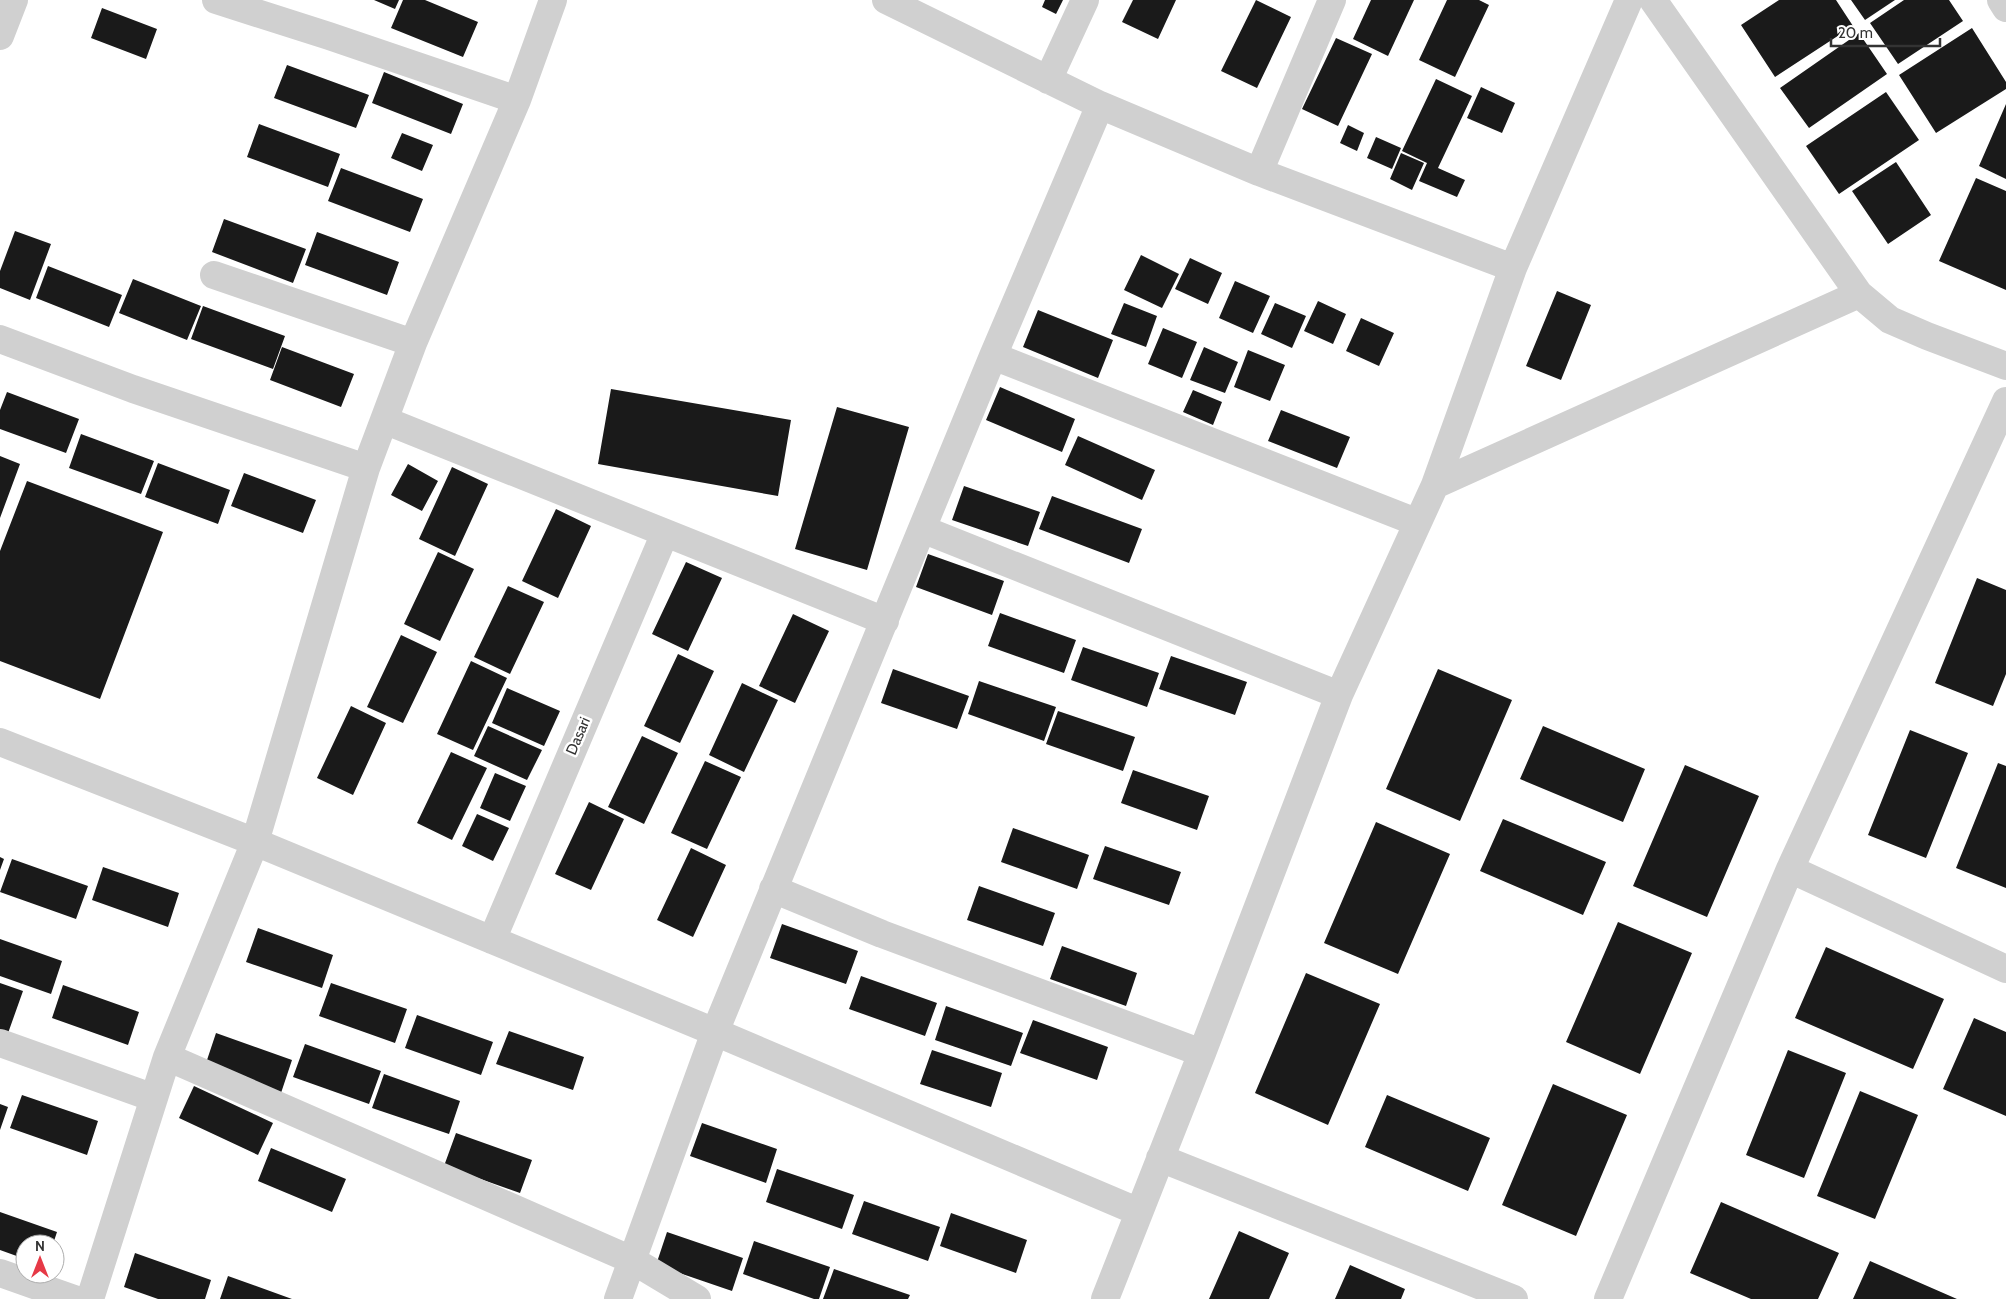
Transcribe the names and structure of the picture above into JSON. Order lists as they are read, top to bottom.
{
  "streets": {
    "street": ["Dasari"]
  },
  "scale_bar": "20 m",
  "north": "top"
}
